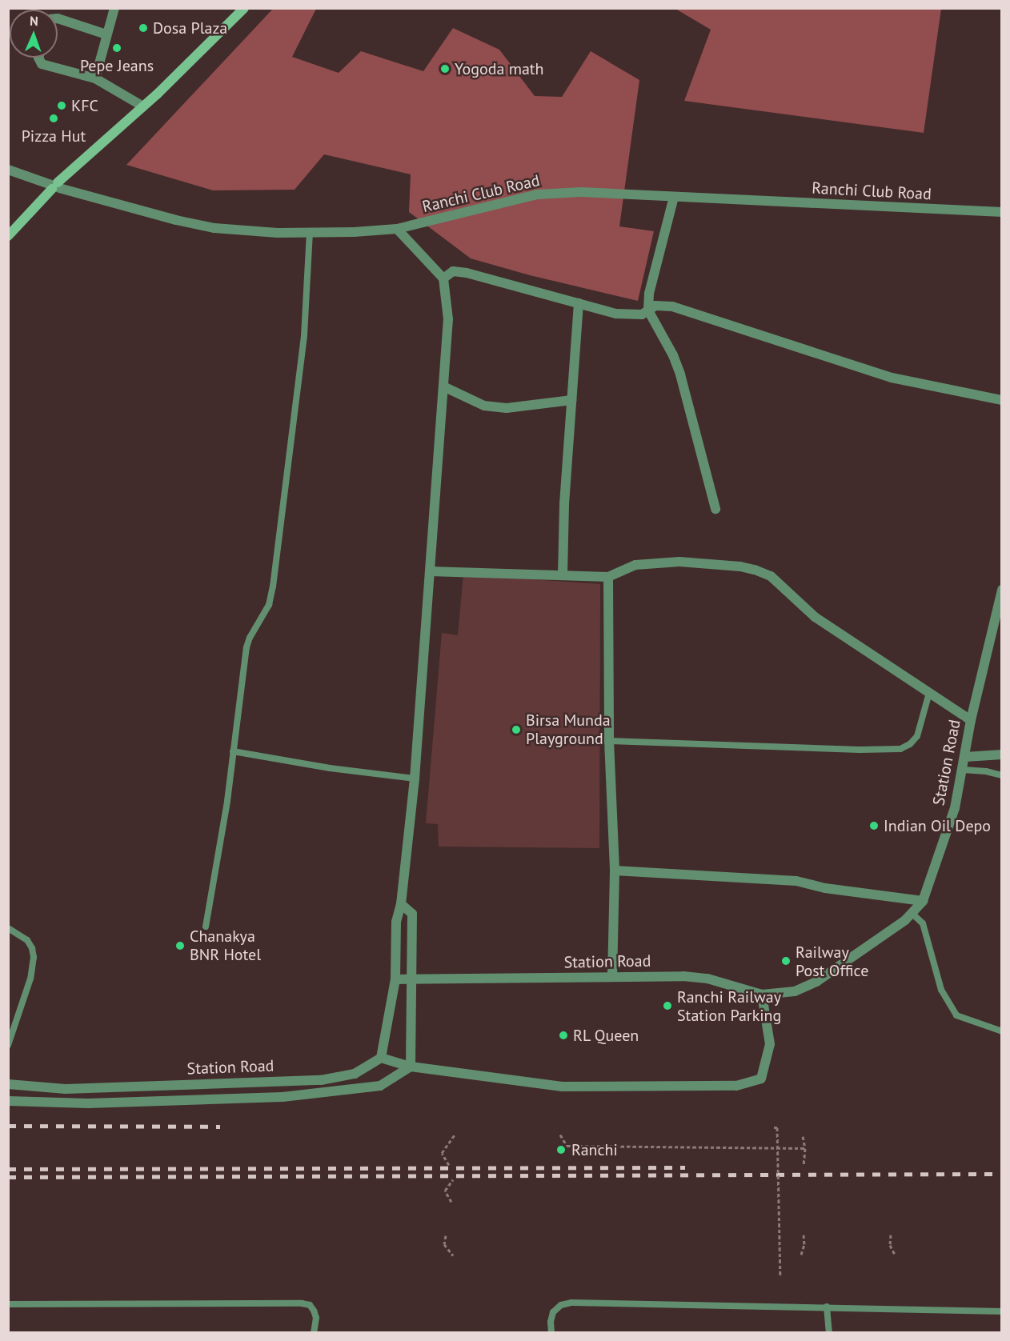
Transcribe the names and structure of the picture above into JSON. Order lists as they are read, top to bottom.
{
  "streets": {
    "street": ["Ranchi Club Road", "Station Road"]
  },
  "places": [
    "Dosa Plaza",
    "Pepe Jeans",
    "Yogoda math",
    "KFC",
    "Pizza Hut",
    "Birsa Munda Playground",
    "Indian Oil Depo",
    "Chanakya BNR Hotel",
    "Railway Post Office",
    "Ranchi Railway Station Parking",
    "RL Queen",
    "Ranchi"
  ],
  "north": "top"
}
